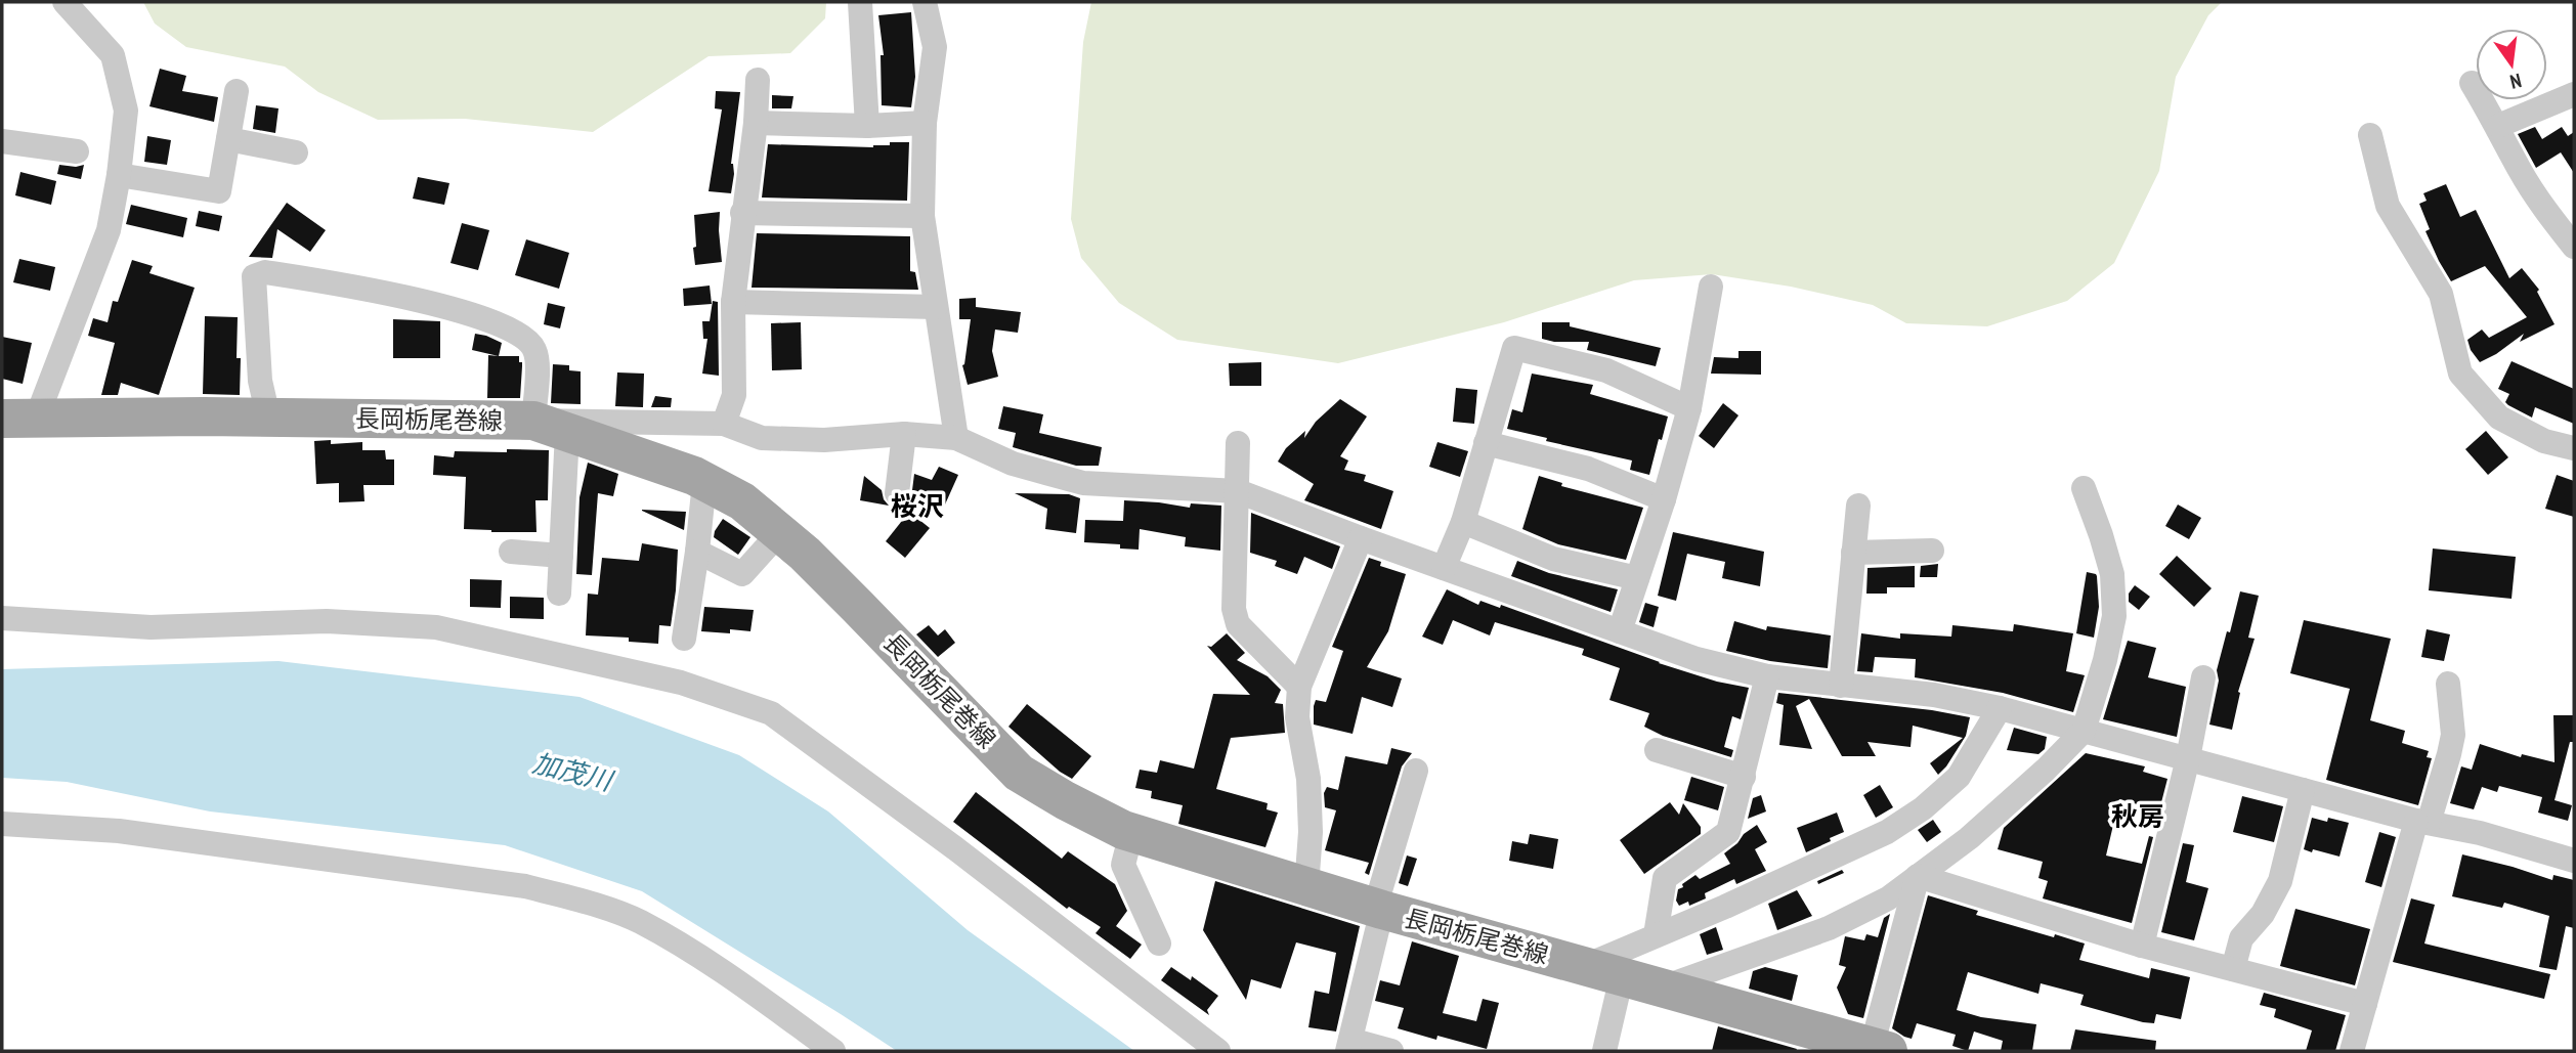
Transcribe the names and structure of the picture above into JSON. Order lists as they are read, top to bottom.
{
  "streets": {
    "main road": ["長岡栃尾巻線"]
  },
  "districts": ["桜沢", "秋房"],
  "water": ["加茂川"],
  "north": "bottom"
}
